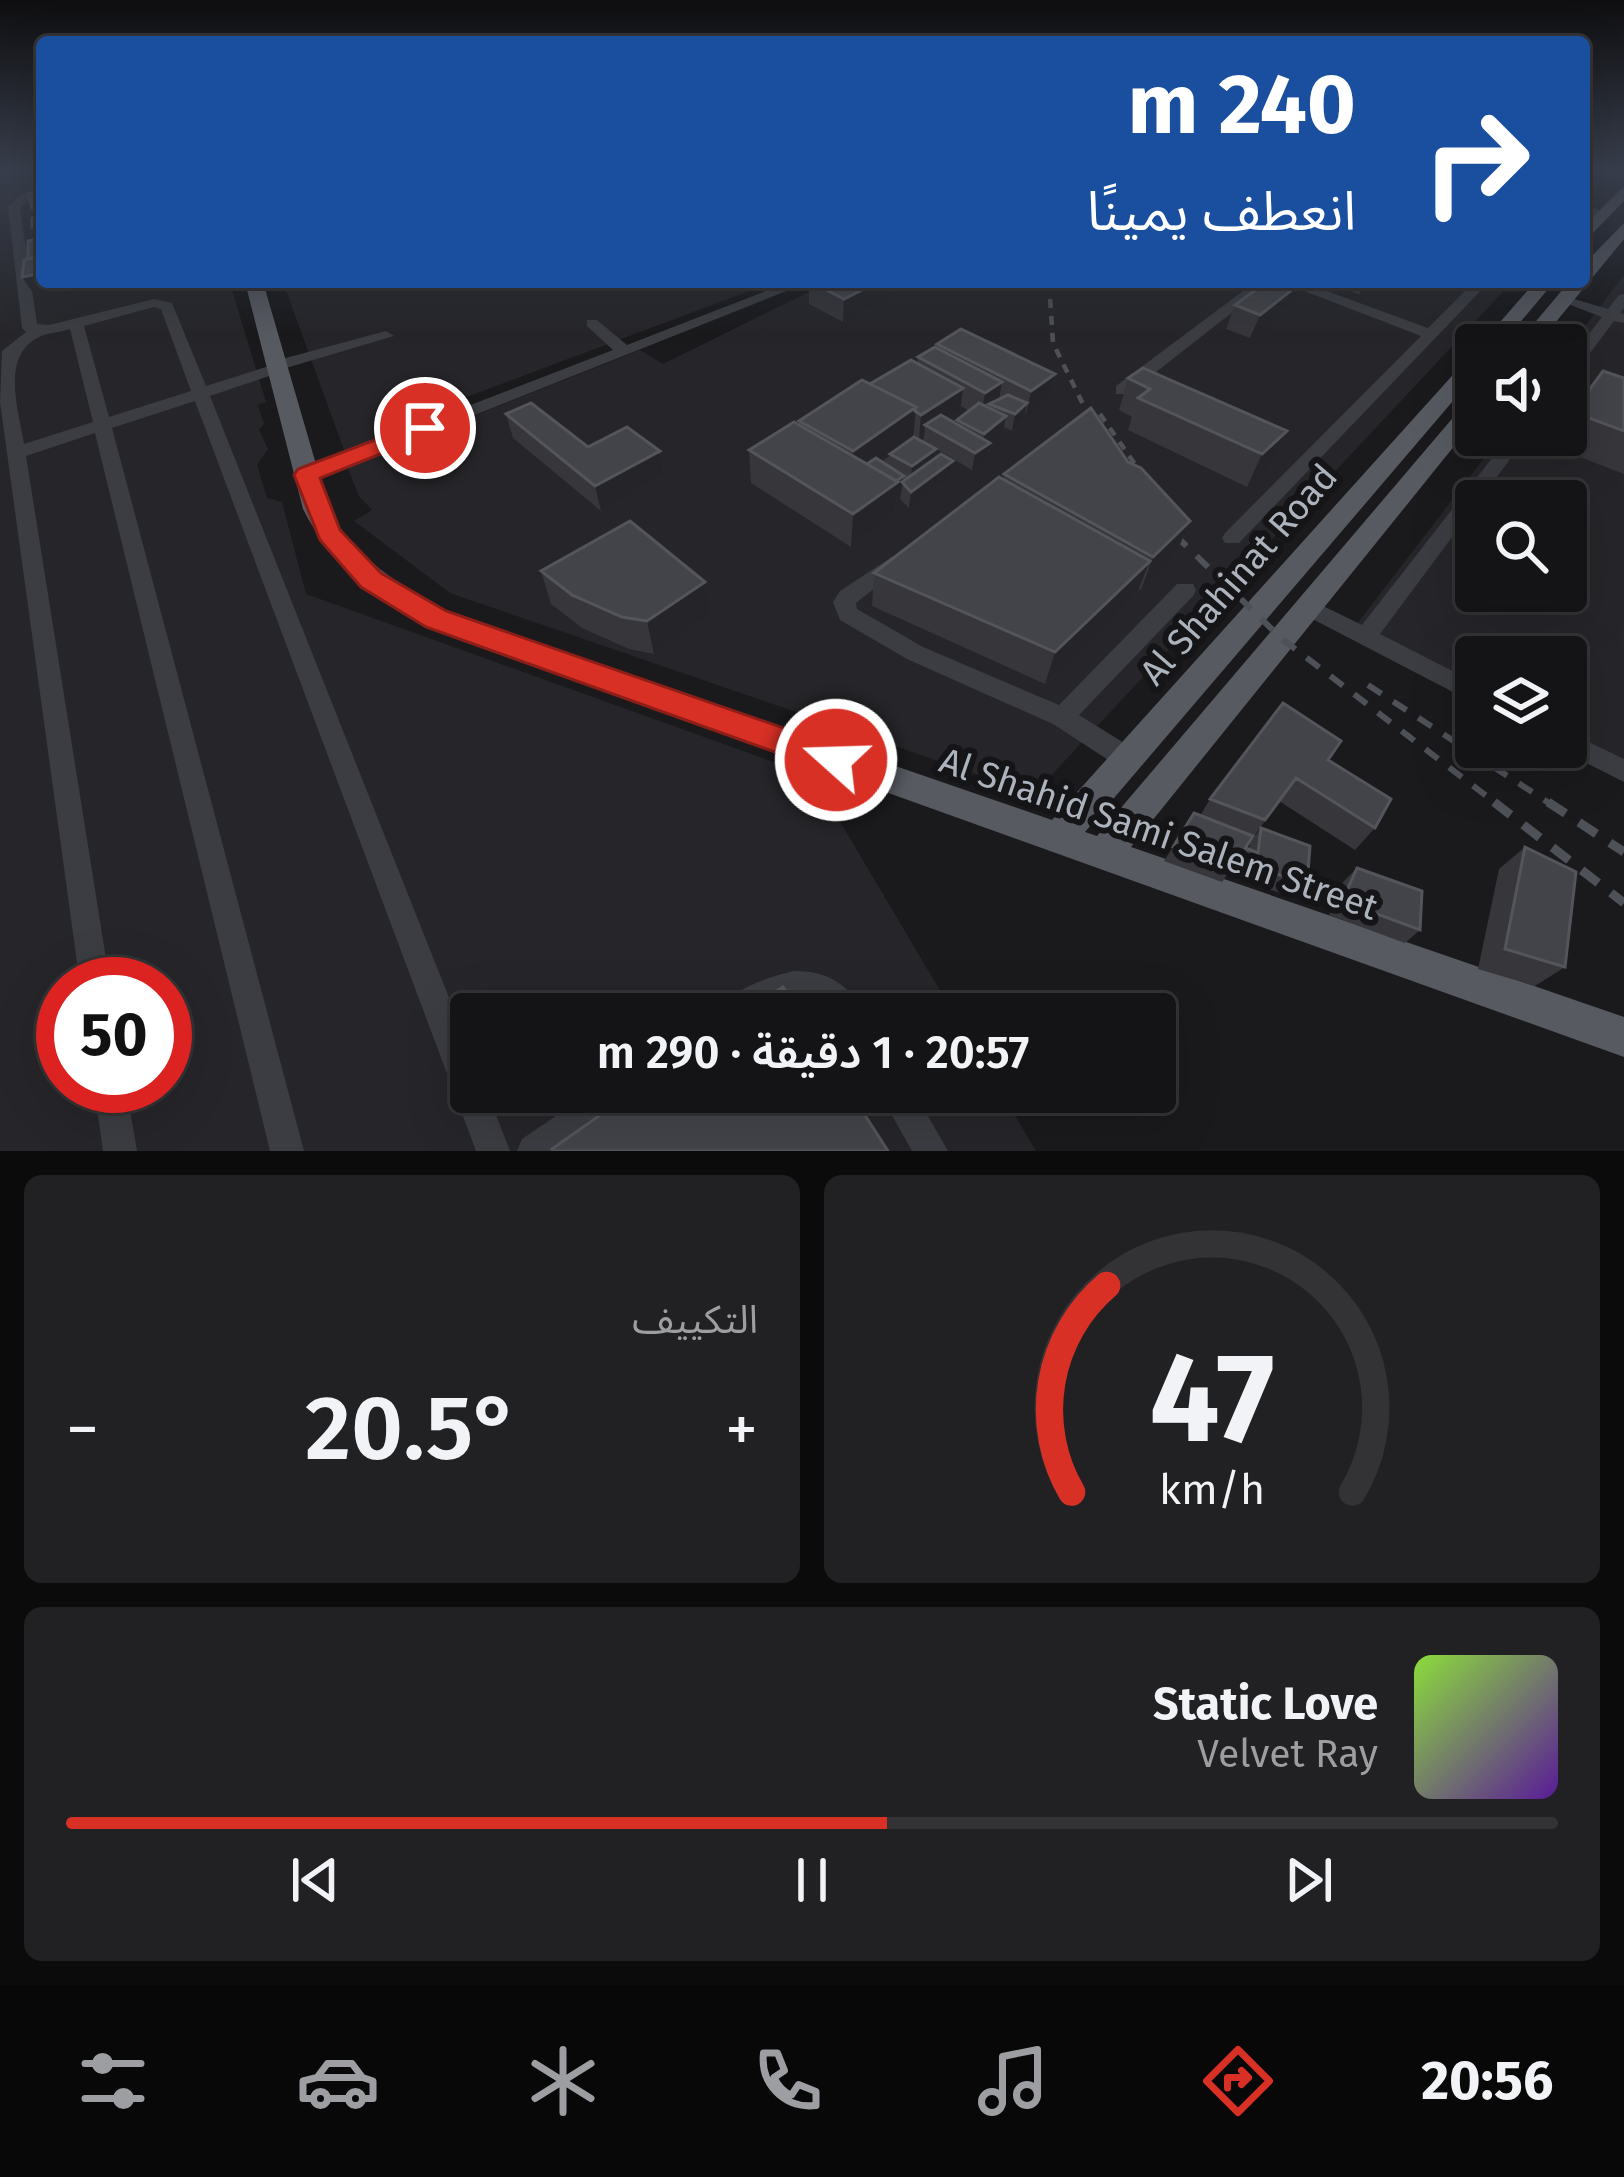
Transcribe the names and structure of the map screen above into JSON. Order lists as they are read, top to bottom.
{
  "streets": {
    "main road": ["Al Shahinat Road", "Al Shahid Sami Salem Street"]
  },
  "crossings": [
    ["Al Shahinat Road", "Al Shahid Sami Salem Street"]
  ],
  "page": {
    "turn": ["240 m", "انعطف يمينًا"],
    "limit": "50",
    "trip": "20:57 · 1 دقيقة · 290 m",
    "tile": "التكييف",
    "heat": ["−", "20.5°", "+"],
    "song": ["Static Love", "Velvet Ray"],
    "tabs": "20:56",
    "gauge": ["47", "km/h"]
  }
}
